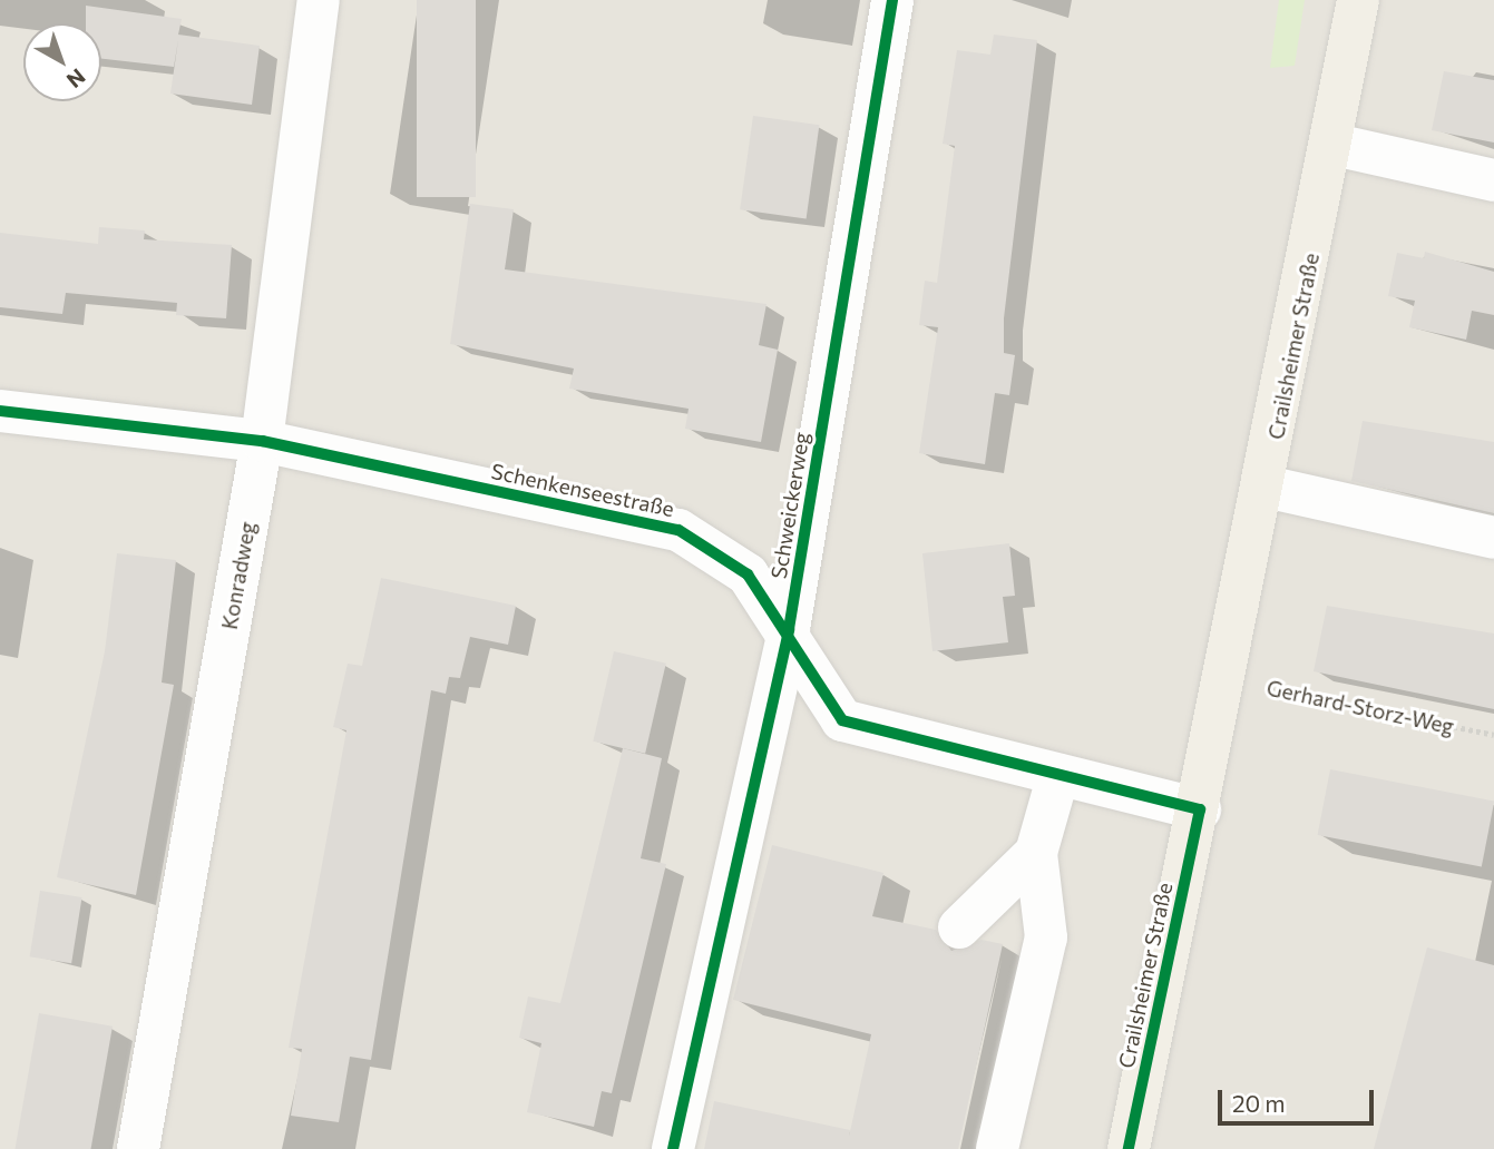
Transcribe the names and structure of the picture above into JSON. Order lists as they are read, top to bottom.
{
  "streets": {
    "main road": ["Crailsheimer Straße"],
    "street": ["Schenkenseestraße", "Schweickerweg", "Konradweg"],
    "path": ["Gerhard-Storz-Weg"]
  },
  "crossings": [
    ["Crailsheimer Straße", "Schenkenseestraße"],
    ["Crailsheimer Straße", "Gerhard-Storz-Weg"],
    ["Schenkenseestraße", "Schweickerweg"],
    ["Schenkenseestraße", "Konradweg"]
  ],
  "scale_bar": "20 m",
  "north": "bottom right"
}
